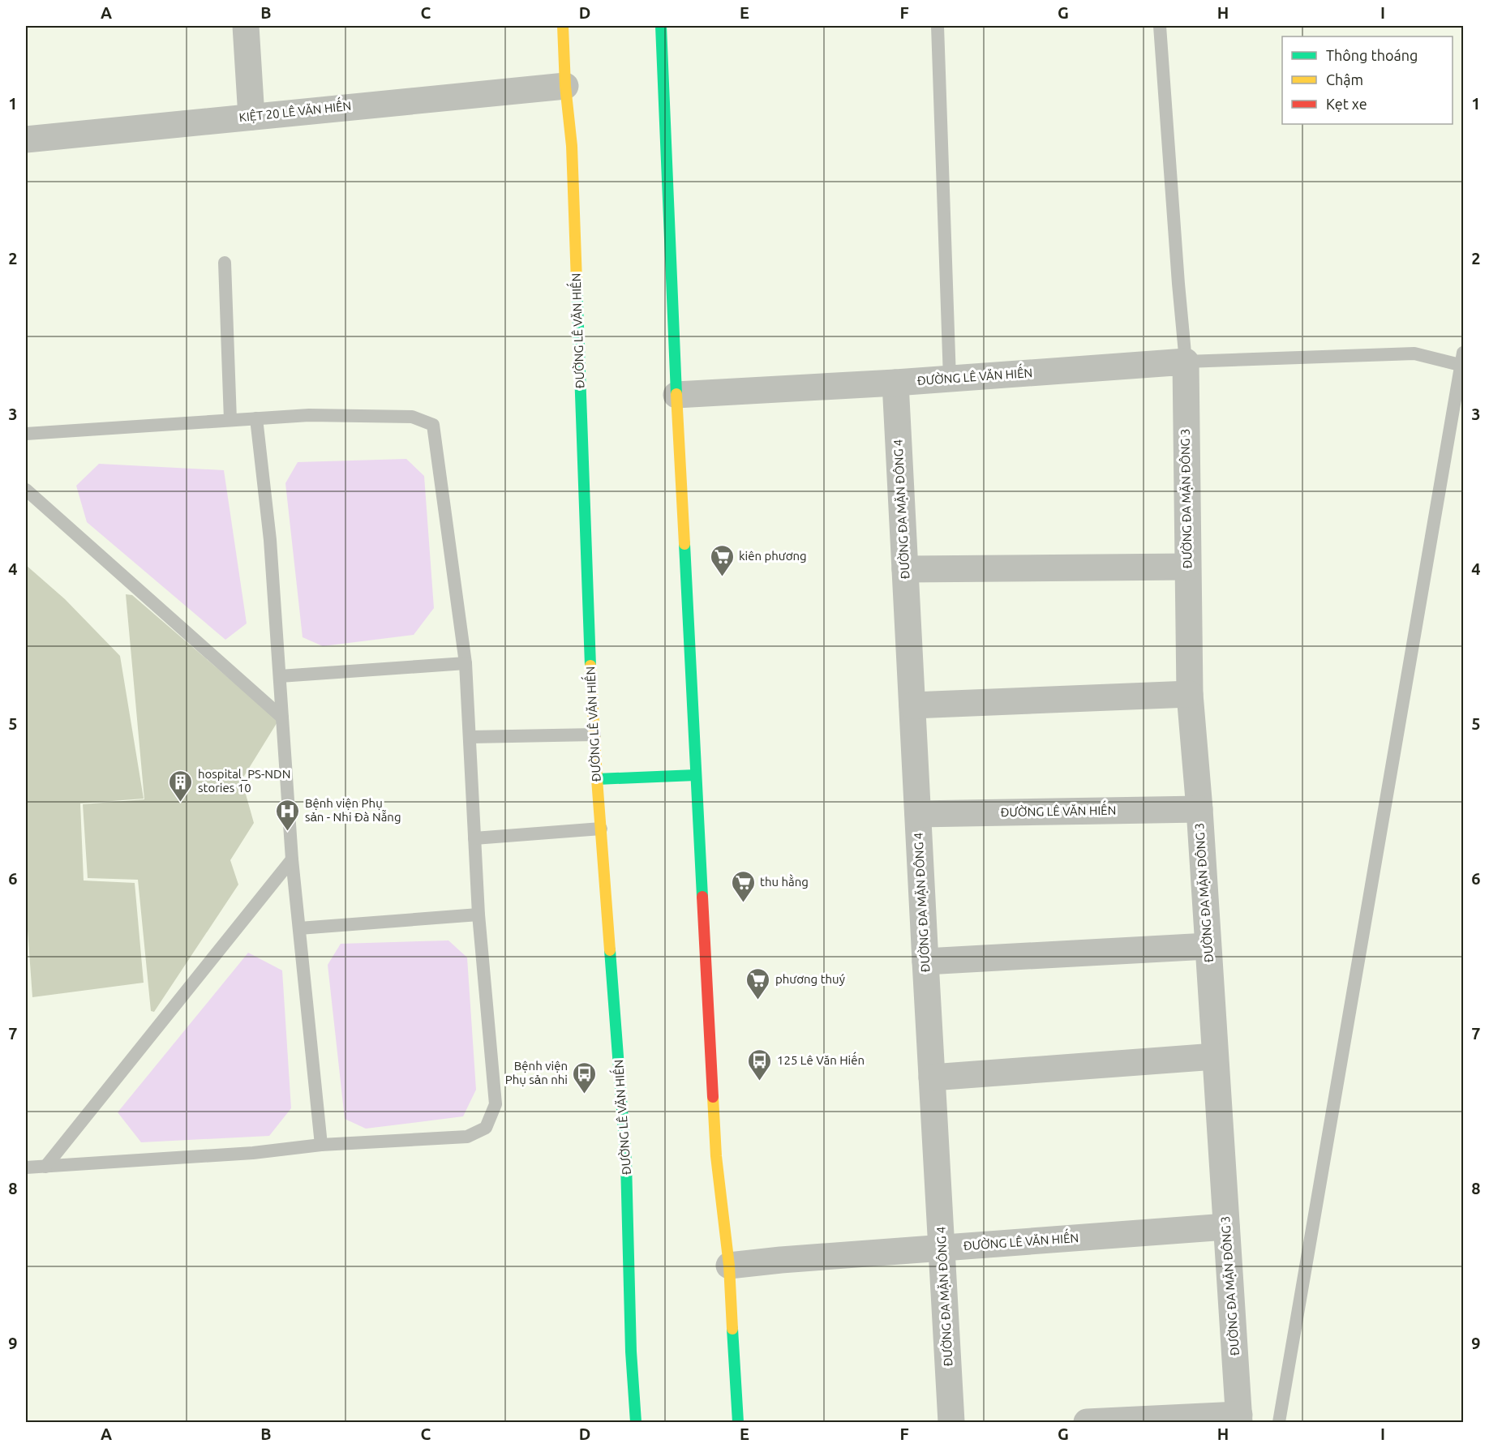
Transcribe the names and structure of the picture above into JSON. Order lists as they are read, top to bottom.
{
  "streets": {
    "main road": ["ĐƯỜNG LÊ VĂN HIẾN"],
    "street": ["KIỆT 20 LÊ VĂN HIẾN", "ĐƯỜNG ĐA MẶN ĐÔNG 3", "ĐƯỜNG ĐA MẶN ĐÔNG 4"]
  },
  "crossings": [
    ["KIỆT 20 LÊ VĂN HIẾN", "ĐƯỜNG LÊ VĂN HIẾN"],
    ["ĐƯỜNG LÊ VĂN HIẾN", "ĐƯỜNG ĐA MẶN ĐÔNG 3"],
    ["ĐƯỜNG LÊ VĂN HIẾN", "ĐƯỜNG ĐA MẶN ĐÔNG 4"]
  ],
  "places": {
    "supermarket": ["kiên phương", "thu hằng", "phương thuý"],
    "building": ["hospital_PS-NDN stories 10"],
    "hospital": ["Bệnh viện Phụ sản - Nhi Đà Nẵng"],
    "bus stop": ["125 Lê Văn Hiến", "Bệnh viện Phụ sản nhi"]
  },
  "legend": ["Thông thoáng", "Chậm", "Kẹt xe"],
  "grid": {
    "columns": [
      "A",
      "B",
      "C",
      "D",
      "E",
      "F",
      "G",
      "H",
      "I"
    ],
    "rows": [
      "1",
      "2",
      "3",
      "4",
      "5",
      "6",
      "7",
      "8",
      "9"
    ]
  }
}
